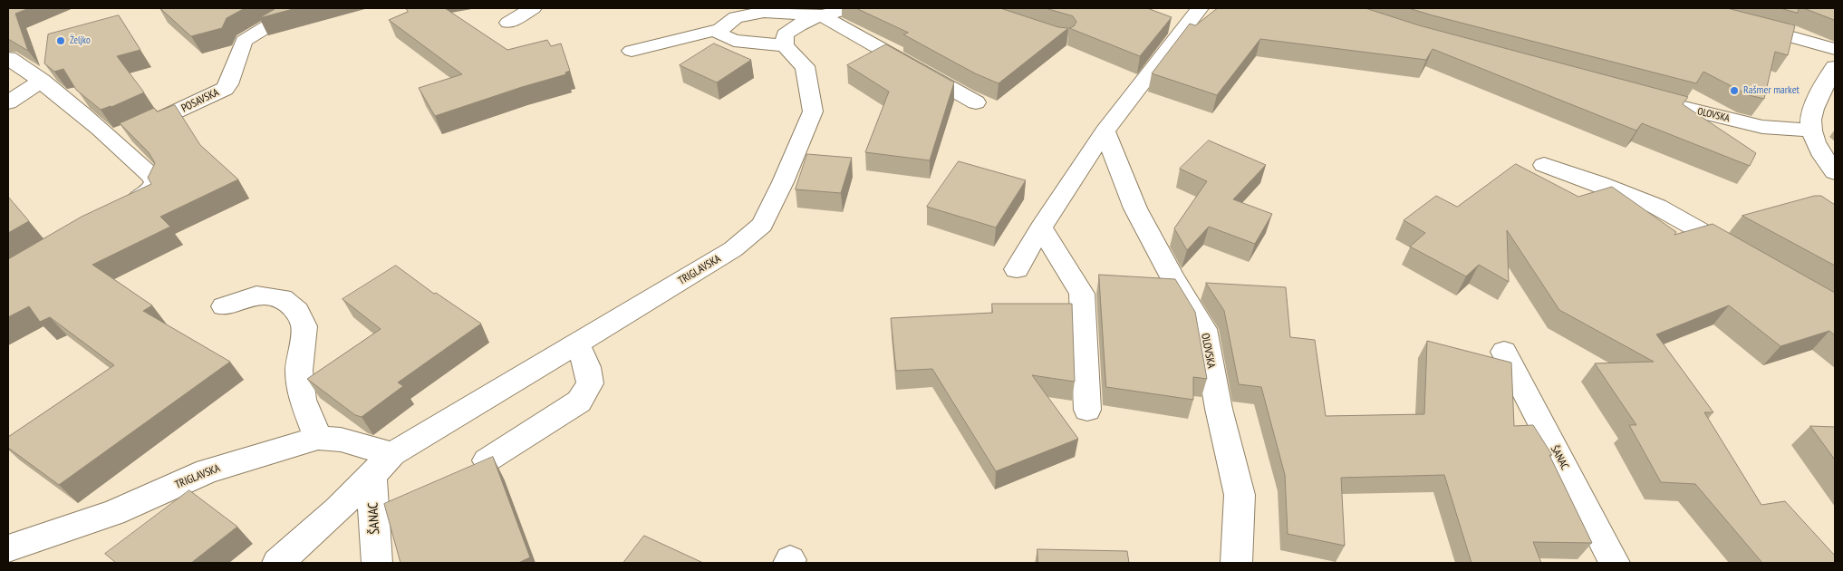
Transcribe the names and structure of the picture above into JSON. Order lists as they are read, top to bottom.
{
  "streets": {
    "street": [
      "POSAVSKA",
      "OLOVSKA",
      "TRIGLAVSKA",
      "ŠANAC"
    ]
  },
  "crossings": [
    ["TRIGLAVSKA", "ŠANAC"]
  ],
  "places": ["Željko", "Rašmer market"]
}
